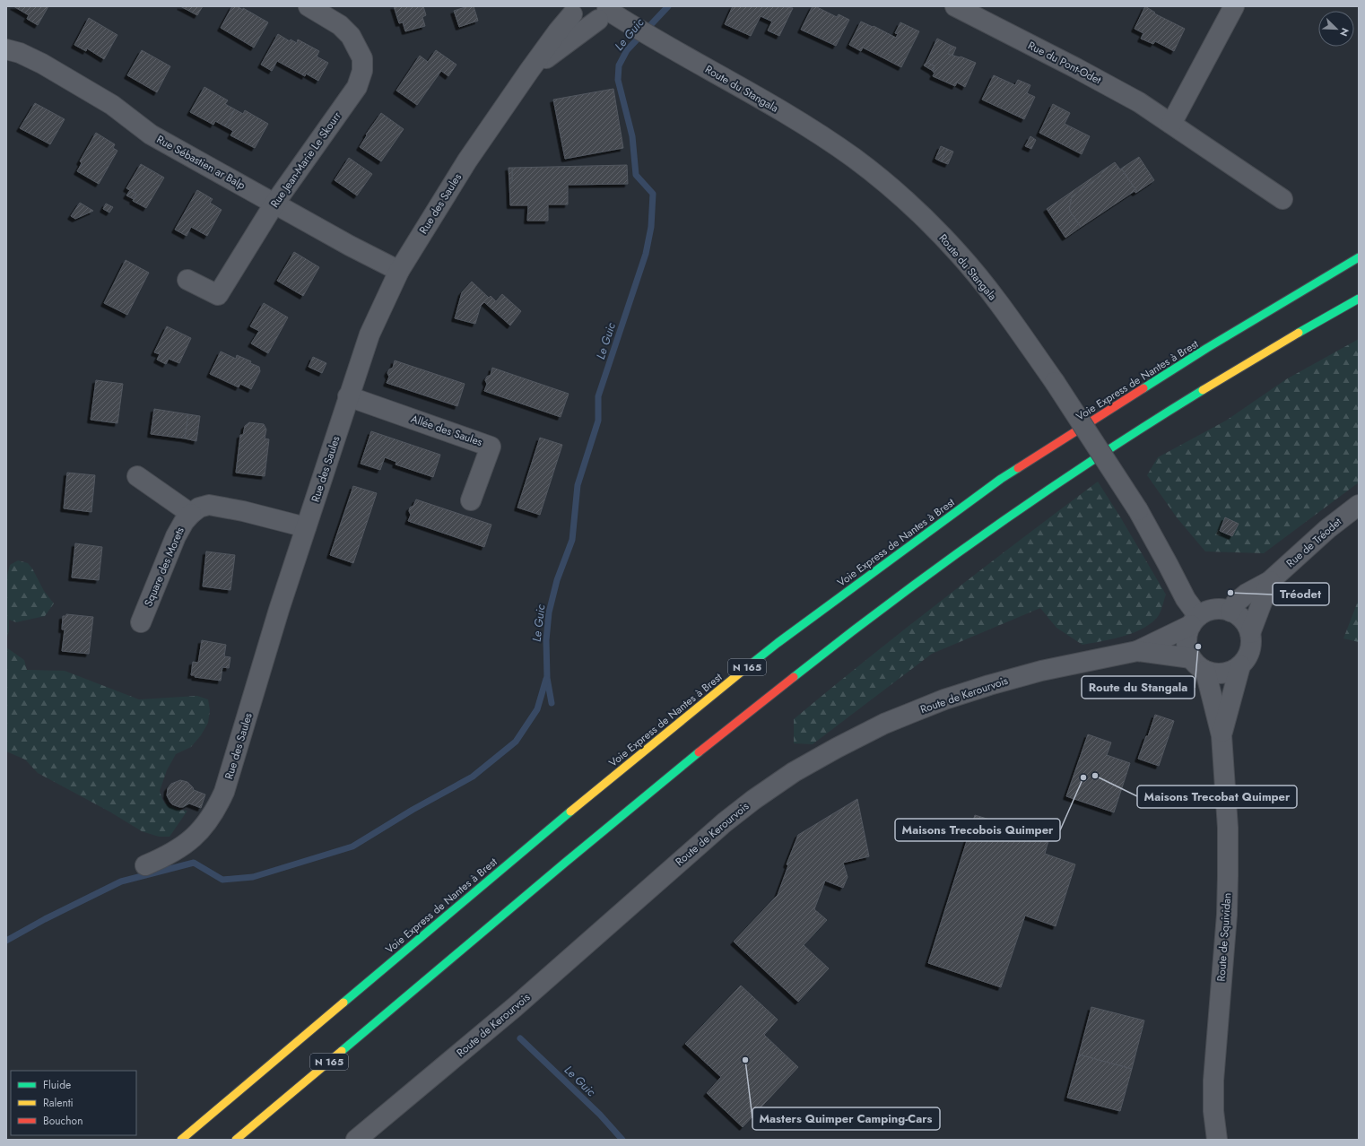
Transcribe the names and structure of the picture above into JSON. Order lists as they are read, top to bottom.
{
  "streets": {
    "highway": ["Voie Express de Nantes à Brest", "N 165"],
    "street": [
      "Rue du Pont-Odet",
      "Route du Stangala",
      "Rue Jean-Marie Le Skourr",
      "Rue Sébastien ar Balp",
      "Rue des Saules",
      "Allée des Saules",
      "Rue de Tréodet",
      "Square des Morets",
      "Route de Kerourvois",
      "Route de Squividan"
    ]
  },
  "crossings": [
    ["Route du Stangala", "Rue des Saules"],
    ["Route du Stangala", "Rue de Tréodet"],
    ["Route du Stangala", "Route de Kerourvois"],
    ["Route du Stangala", "Route de Squividan"],
    ["Rue Jean-Marie Le Skourr", "Rue Sébastien ar Balp"],
    ["Rue Sébastien ar Balp", "Rue des Saules"],
    ["Rue des Saules", "Allée des Saules"],
    ["Rue des Saules", "Square des Morets"],
    ["Rue de Tréodet", "Route de Kerourvois"],
    ["Rue de Tréodet", "Route de Squividan"],
    ["Route de Kerourvois", "Route de Squividan"]
  ],
  "water": ["Le Guic"],
  "places": [
    "Tréodet",
    "Route du Stangala",
    "Maisons Trecobat Quimper",
    "Maisons Trecobois Quimper",
    "Masters Quimper Camping-Cars"
  ],
  "legend": ["Fluide", "Ralenti", "Bouchon"],
  "north": "bottom right"
}
